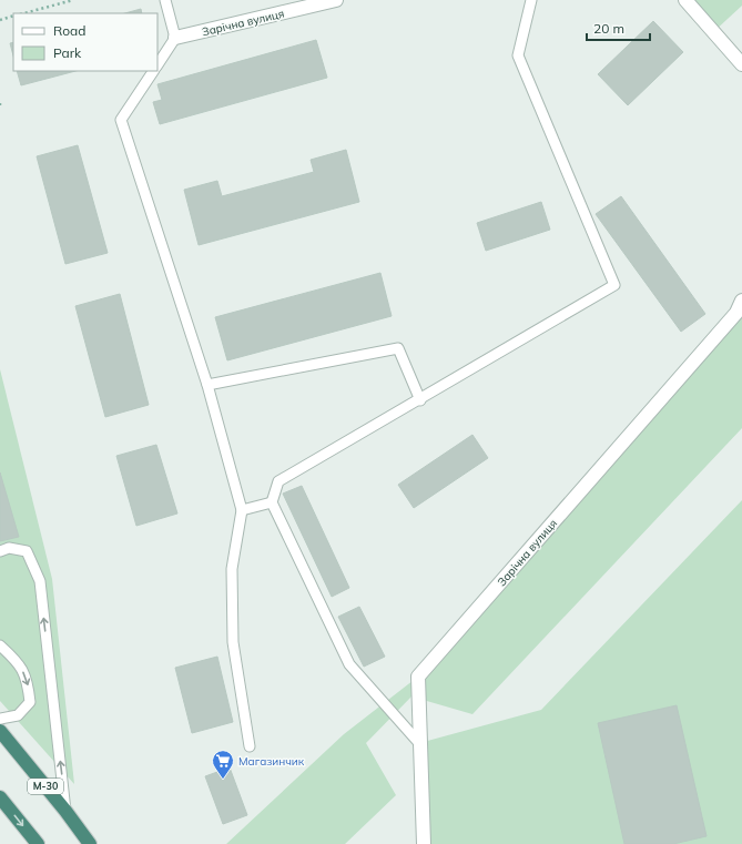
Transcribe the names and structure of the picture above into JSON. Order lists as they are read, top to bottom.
{
  "streets": {
    "highway": ["М-30"],
    "street": ["Зарічна вулиця"]
  },
  "places": {
    "supermarket": ["Магазинчик"]
  },
  "legend": ["Road", "Park"],
  "scale_bar": "20 m"
}
